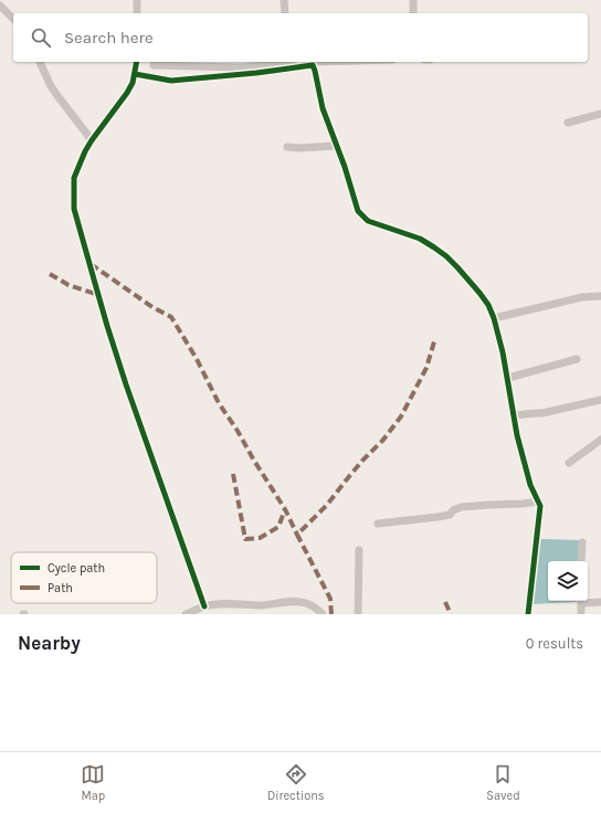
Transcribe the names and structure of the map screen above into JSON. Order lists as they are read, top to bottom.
{
  "legend": ["Cycle path", "Path"],
  "page": {
    "search": "Search here",
    "heading": ["Nearby", "0 results"],
    "nav": ["Map", "Directions", "Saved"]
  }
}
